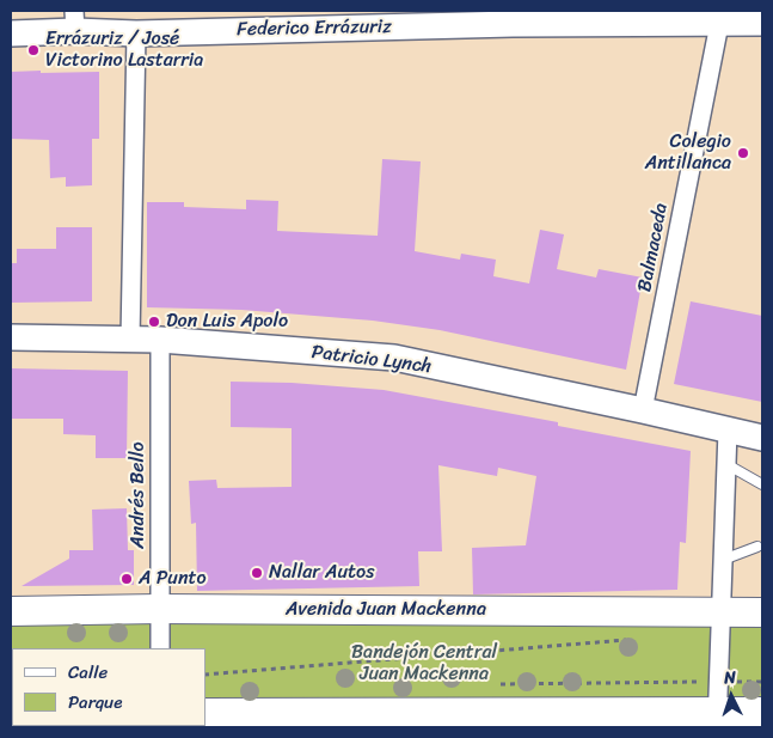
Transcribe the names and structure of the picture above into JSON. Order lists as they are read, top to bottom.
{
  "streets": {
    "main road": ["Avenida Juan Mackenna"],
    "street": [
      "Federico Errázuriz",
      "Balmaceda",
      "Patricio Lynch",
      "Andrés Bello"
    ]
  },
  "crossings": [
    ["Federico Errázuriz", "Balmaceda"],
    ["Balmaceda", "Patricio Lynch"],
    ["Patricio Lynch", "Andrés Bello"],
    ["Andrés Bello", "Avenida Juan Mackenna"]
  ],
  "parks": ["Bandejón Central Juan Mackenna"],
  "places": [
    "Errázuriz / José Victorino Lastarria",
    "Colegio Antillanca",
    "Don Luis Apolo",
    "Nallar Autos",
    "A Punto"
  ],
  "legend": ["Calle", "Parque"],
  "north": "top"
}
